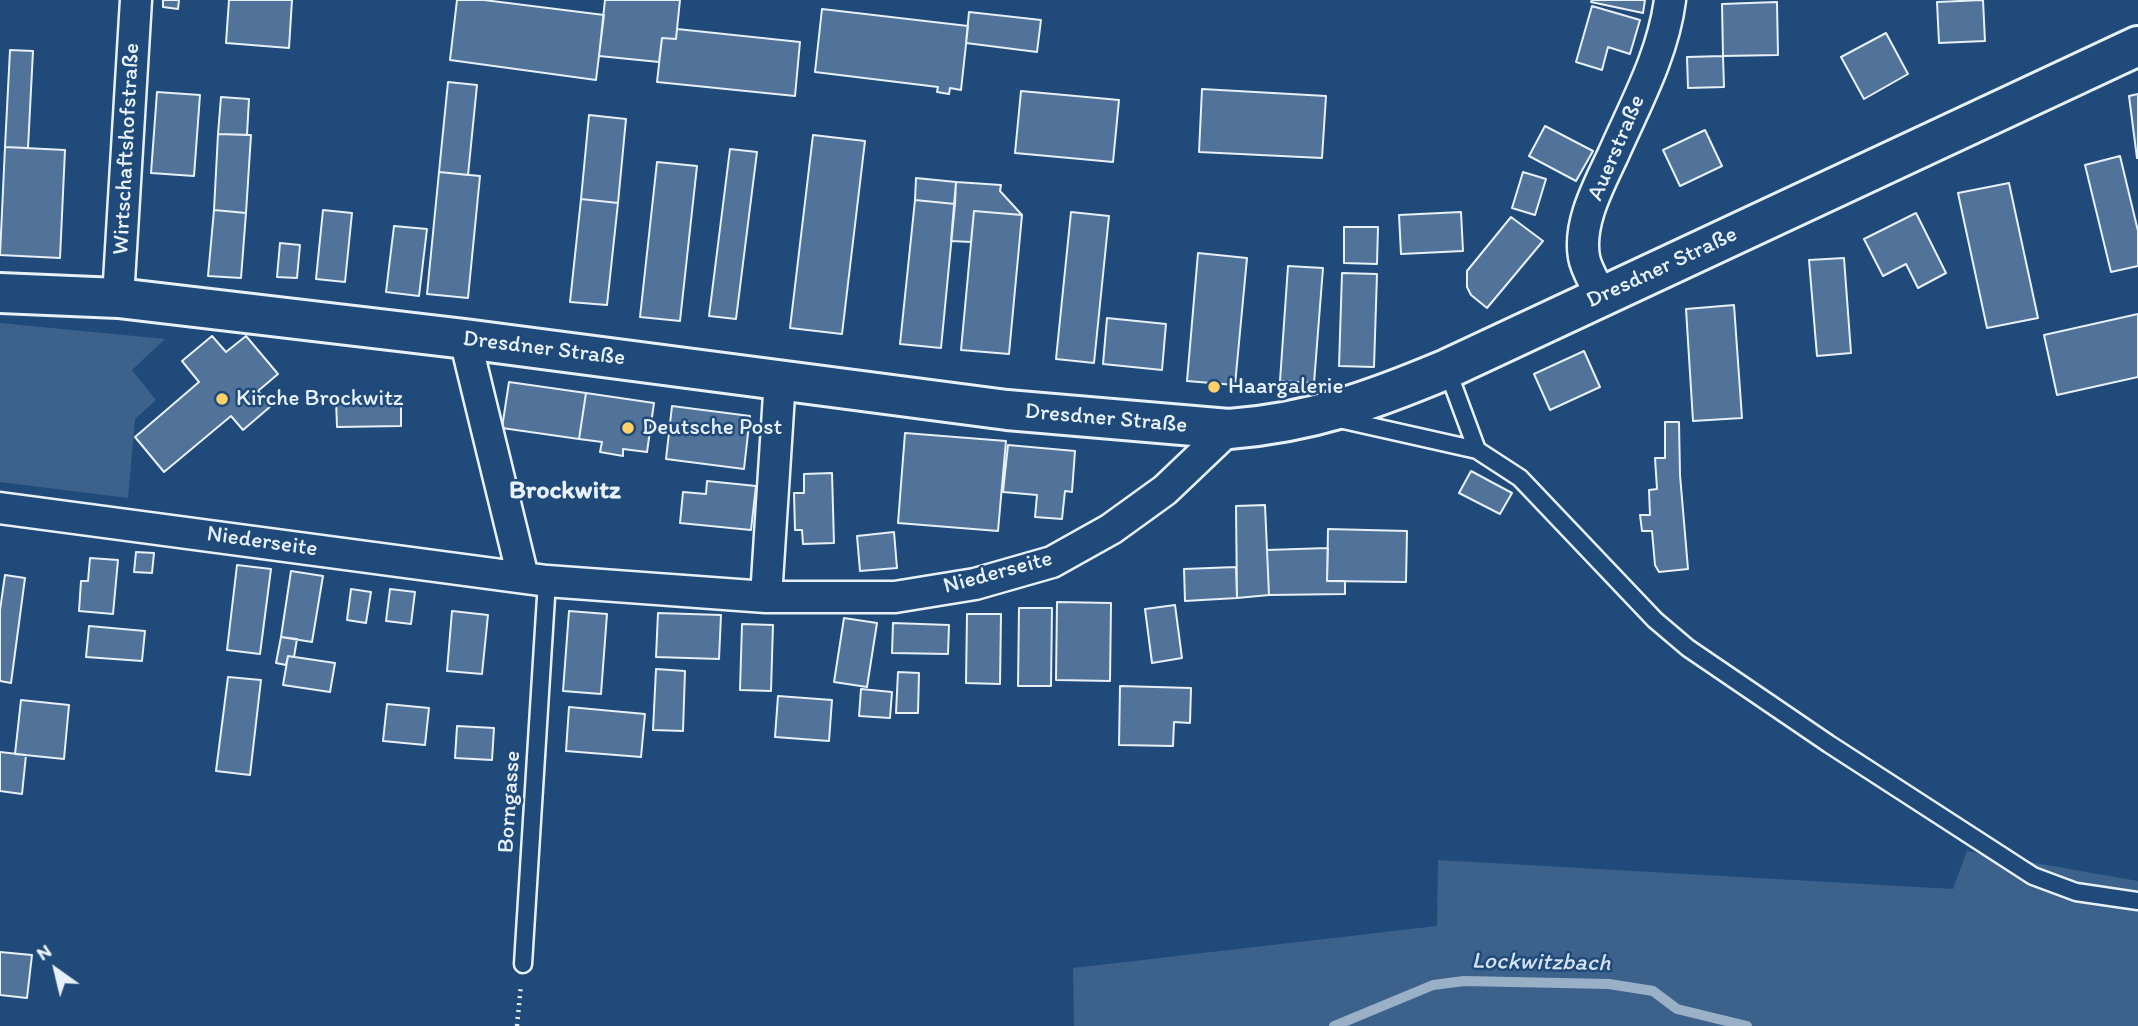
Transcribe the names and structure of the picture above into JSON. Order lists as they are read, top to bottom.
{
  "streets": {
    "main road": ["Dresdner Straße"],
    "street": ["Auerstraße", "Wirtschaftshofstraße", "Niederseite"],
    "lane": ["Borngasse"]
  },
  "crossings": [
    ["Auerstraße", "Dresdner Straße"],
    ["Wirtschaftshofstraße", "Dresdner Straße"],
    ["Dresdner Straße", "Niederseite"],
    ["Niederseite", "Borngasse"]
  ],
  "districts": ["Brockwitz"],
  "water": ["Lockwitzbach"],
  "places": ["Haargalerie", "Kirche Brockwitz", "Deutsche Post"],
  "north": "top left"
}
